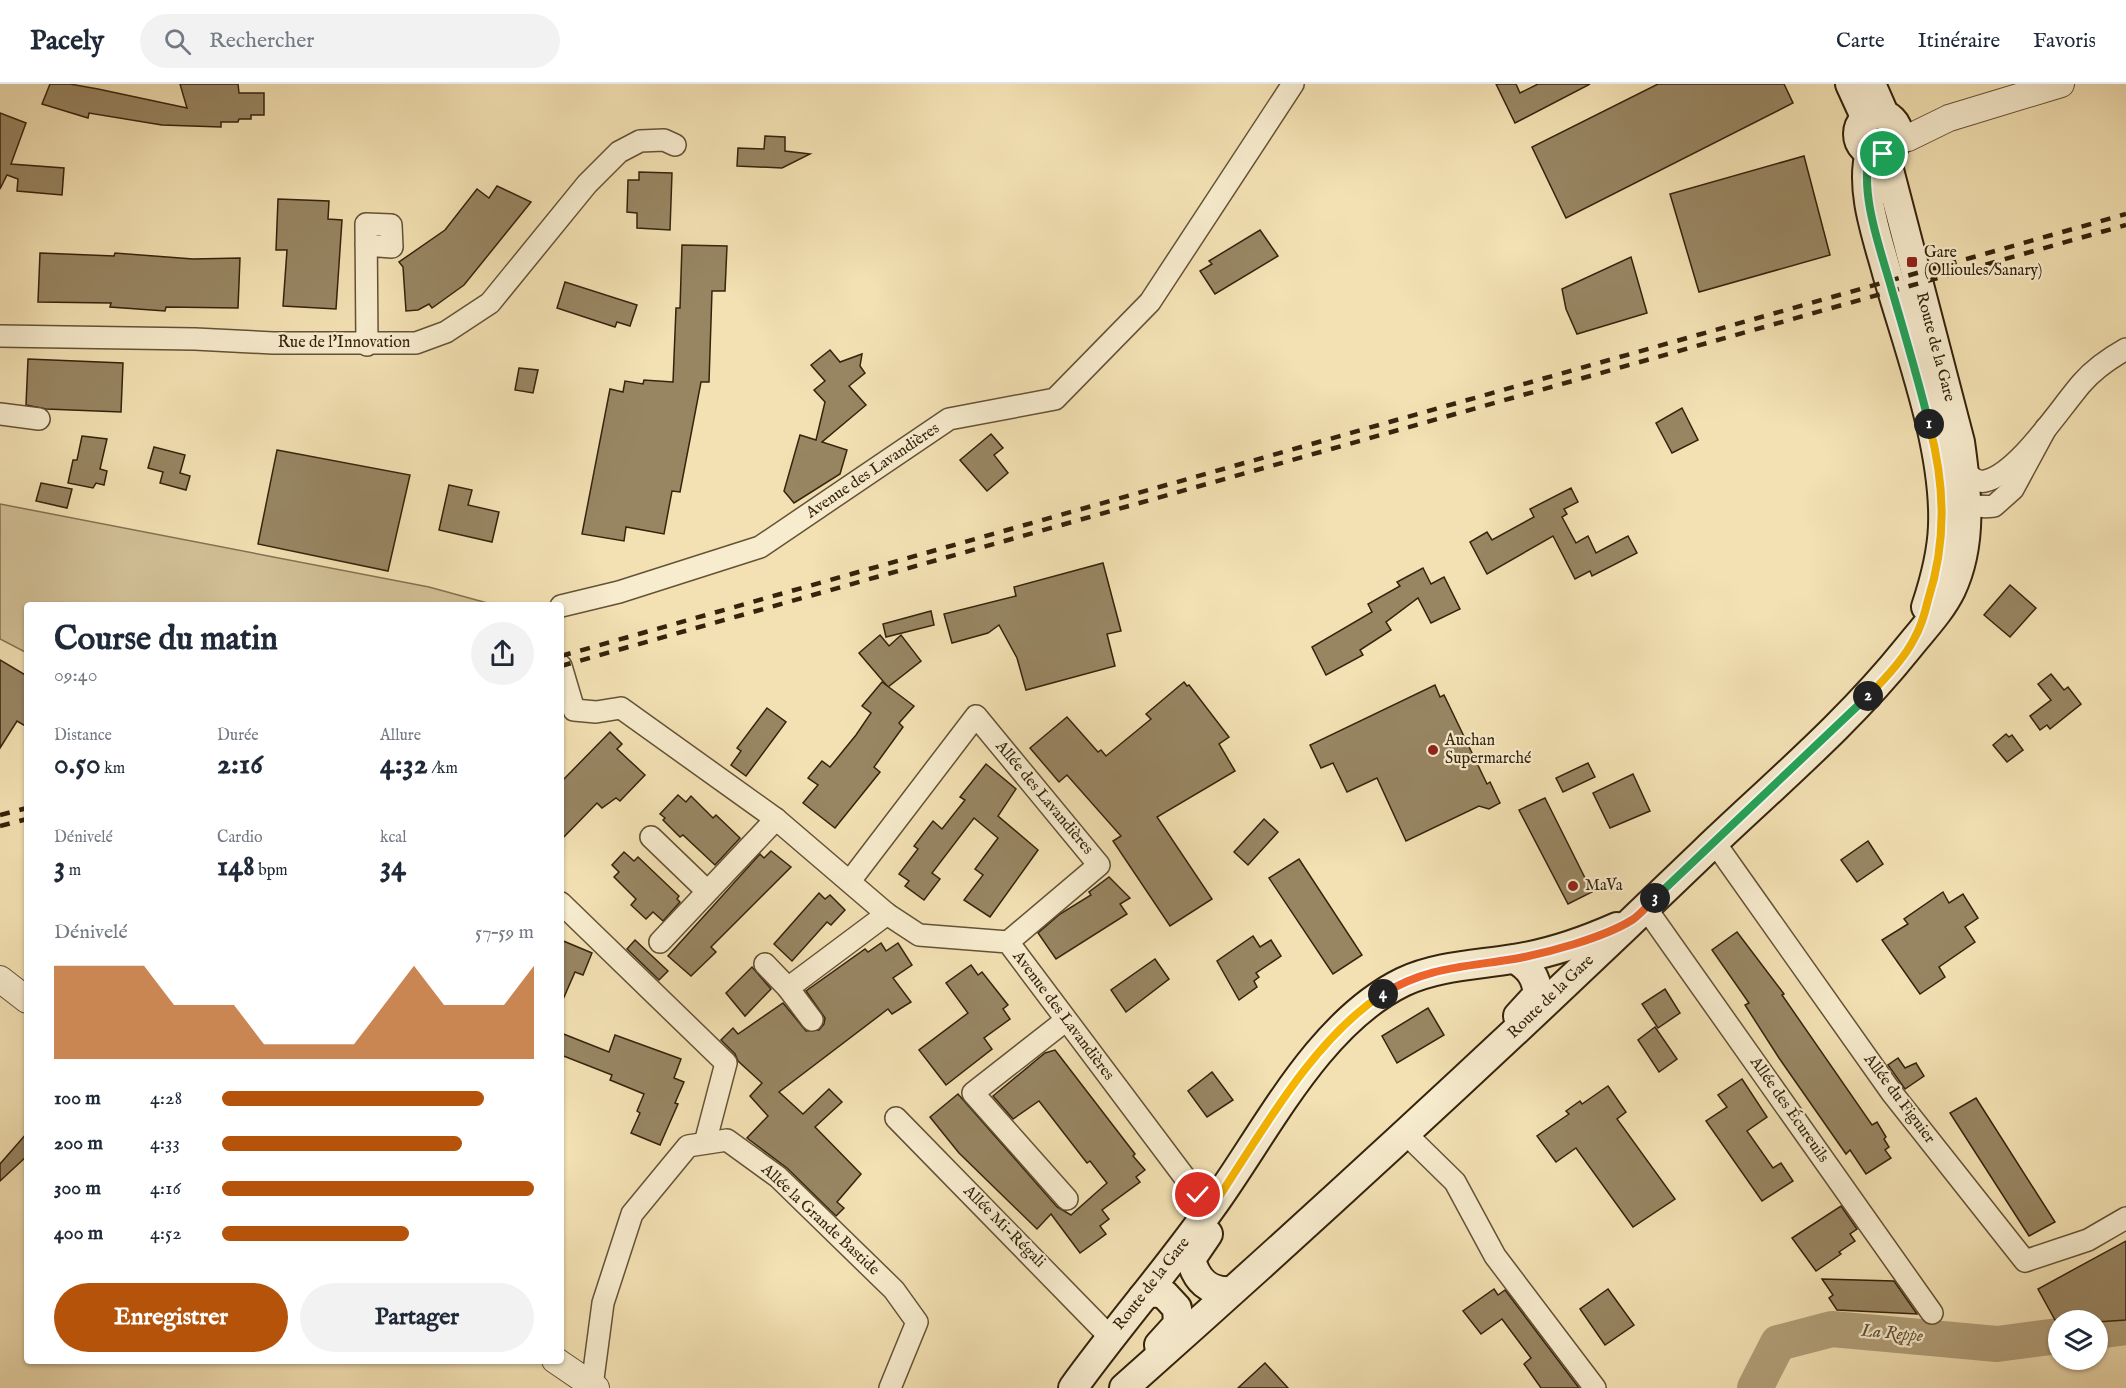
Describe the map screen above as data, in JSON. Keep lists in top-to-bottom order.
{
  "streets": {
    "main road": ["Route de la Gare"],
    "street": [
      "Rue de l'Innovation",
      "Avenue des Lavandières",
      "Allée des Lavandières",
      "Allée du Figuier",
      "Allée des Écureuils",
      "Allée la Grande Bastide",
      "Allée Mi-Régali"
    ]
  },
  "crossings": [
    ["Route de la Gare", "Avenue des Lavandières"],
    ["Route de la Gare", "Allée du Figuier"],
    ["Route de la Gare", "Allée des Écureuils"],
    ["Route de la Gare", "Allée Mi-Régali"],
    ["Avenue des Lavandières", "Allée des Lavandières"]
  ],
  "water": ["La Reppe"],
  "places": {
    "transit": ["Gare (Ollioules/Sanary)"],
    "other": ["Auchan Supermarché", "MaVa"]
  },
  "page": {
    "header": "Pacely",
    "search": "Rechercher",
    "nav": ["Carte", "Itinéraire", "Favoris"],
    "pins": [
      "1",
      "2",
      "3",
      "4"
    ],
    "heading": ["Course du matin", "09:40"],
    "stats": [
      ["Distance", "0.50 km"],
      ["Durée", "2:16"],
      ["Allure", "4:32 /km"],
      ["Dénivelé", "3 m"],
      ["Cardio", "148 bpm"],
      ["kcal", "34"]
    ],
    "chart": ["Dénivelé", "57–59 m"],
    "list": [
      {
        "name": "100 m",
        "note": "4:28"
      },
      {
        "name": "200 m",
        "note": "4:33"
      },
      {
        "name": "300 m",
        "note": "4:16"
      },
      {
        "name": "400 m",
        "note": "4:52"
      }
    ],
    "buttons": ["Enregistrer", "Partager"]
  }
}
